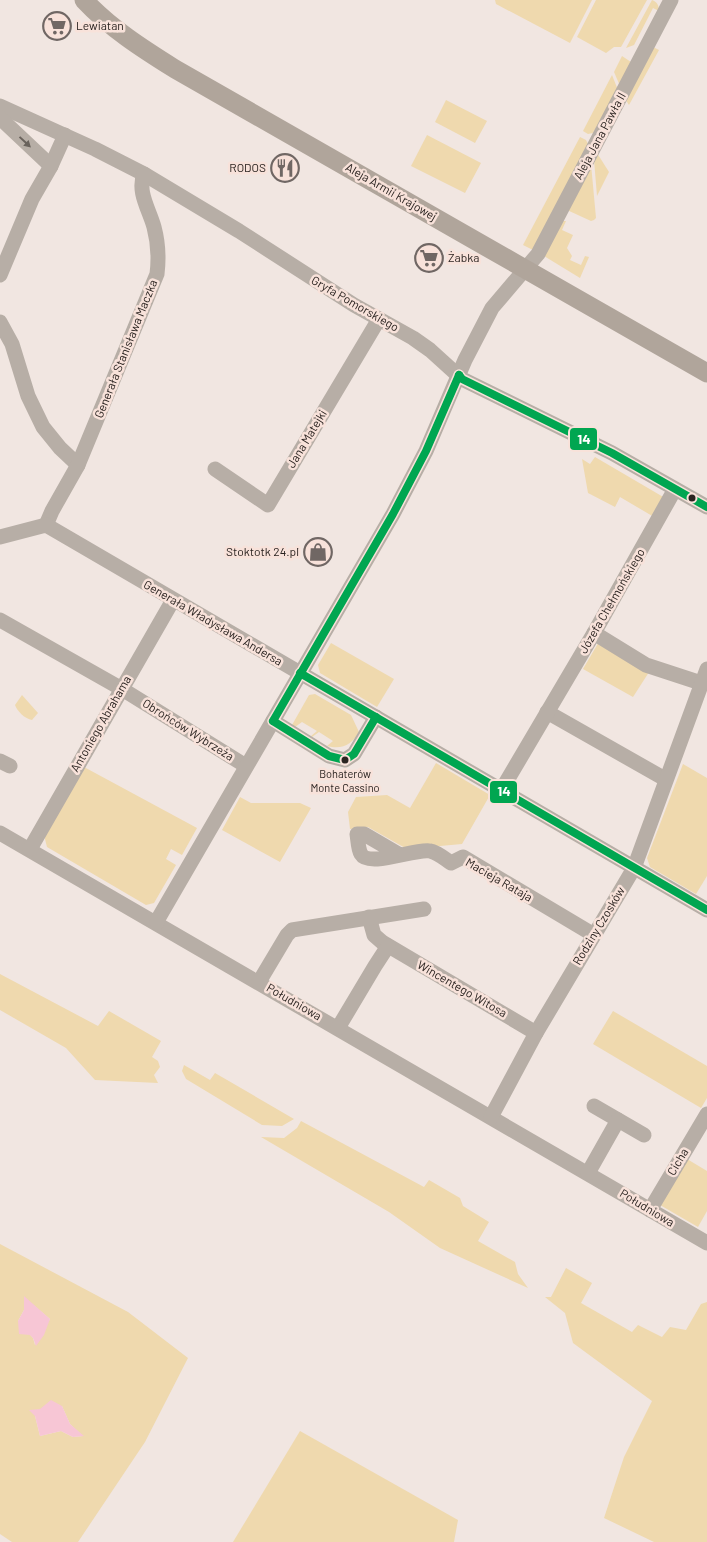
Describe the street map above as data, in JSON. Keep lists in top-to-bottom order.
{
  "streets": {
    "main road": ["Aleja Armii Krajowej"],
    "street": [
      "Aleja Jana Pawła II",
      "Gryfa Pomorskiego",
      "Generała Stanisława Maczka",
      "Jana Matejki",
      "Józefa Chełmońskiego",
      "Generała Władysława Andersa",
      "Antoniego Abrahama",
      "Obrońców Wybrzeża",
      "Macieja Rataja",
      "Rodziny Czosków",
      "Wincentego Witosa",
      "Południowa",
      "Cicha"
    ]
  },
  "crossings": [
    ["Aleja Jana Pawła II", "Aleja Armii Krajowej"],
    ["Gryfa Pomorskiego", "Generała Stanisława Maczka"],
    ["Gryfa Pomorskiego", "Jana Matejki"],
    ["Gryfa Pomorskiego", "Józefa Chełmońskiego"],
    ["Generała Stanisława Maczka", "Generała Władysława Andersa"],
    ["Józefa Chełmońskiego", "Generała Władysława Andersa"],
    ["Generała Władysława Andersa", "Antoniego Abrahama"],
    ["Generała Władysława Andersa", "Rodziny Czosków"],
    ["Antoniego Abrahama", "Obrońców Wybrzeża"],
    ["Antoniego Abrahama", "Południowa"],
    ["Macieja Rataja", "Rodziny Czosków"],
    ["Rodziny Czosków", "Wincentego Witosa"],
    ["Rodziny Czosków", "Południowa"],
    ["Południowa", "Cicha"]
  ],
  "places": {
    "supermarket": ["Lewiatan", "Żabka"],
    "restaurant": ["RODOS"],
    "shop": ["Stoktotk 24.pl"],
    "other": ["Bohaterów Monte Cassino"]
  },
  "lines": ["transit line 14"]
}
